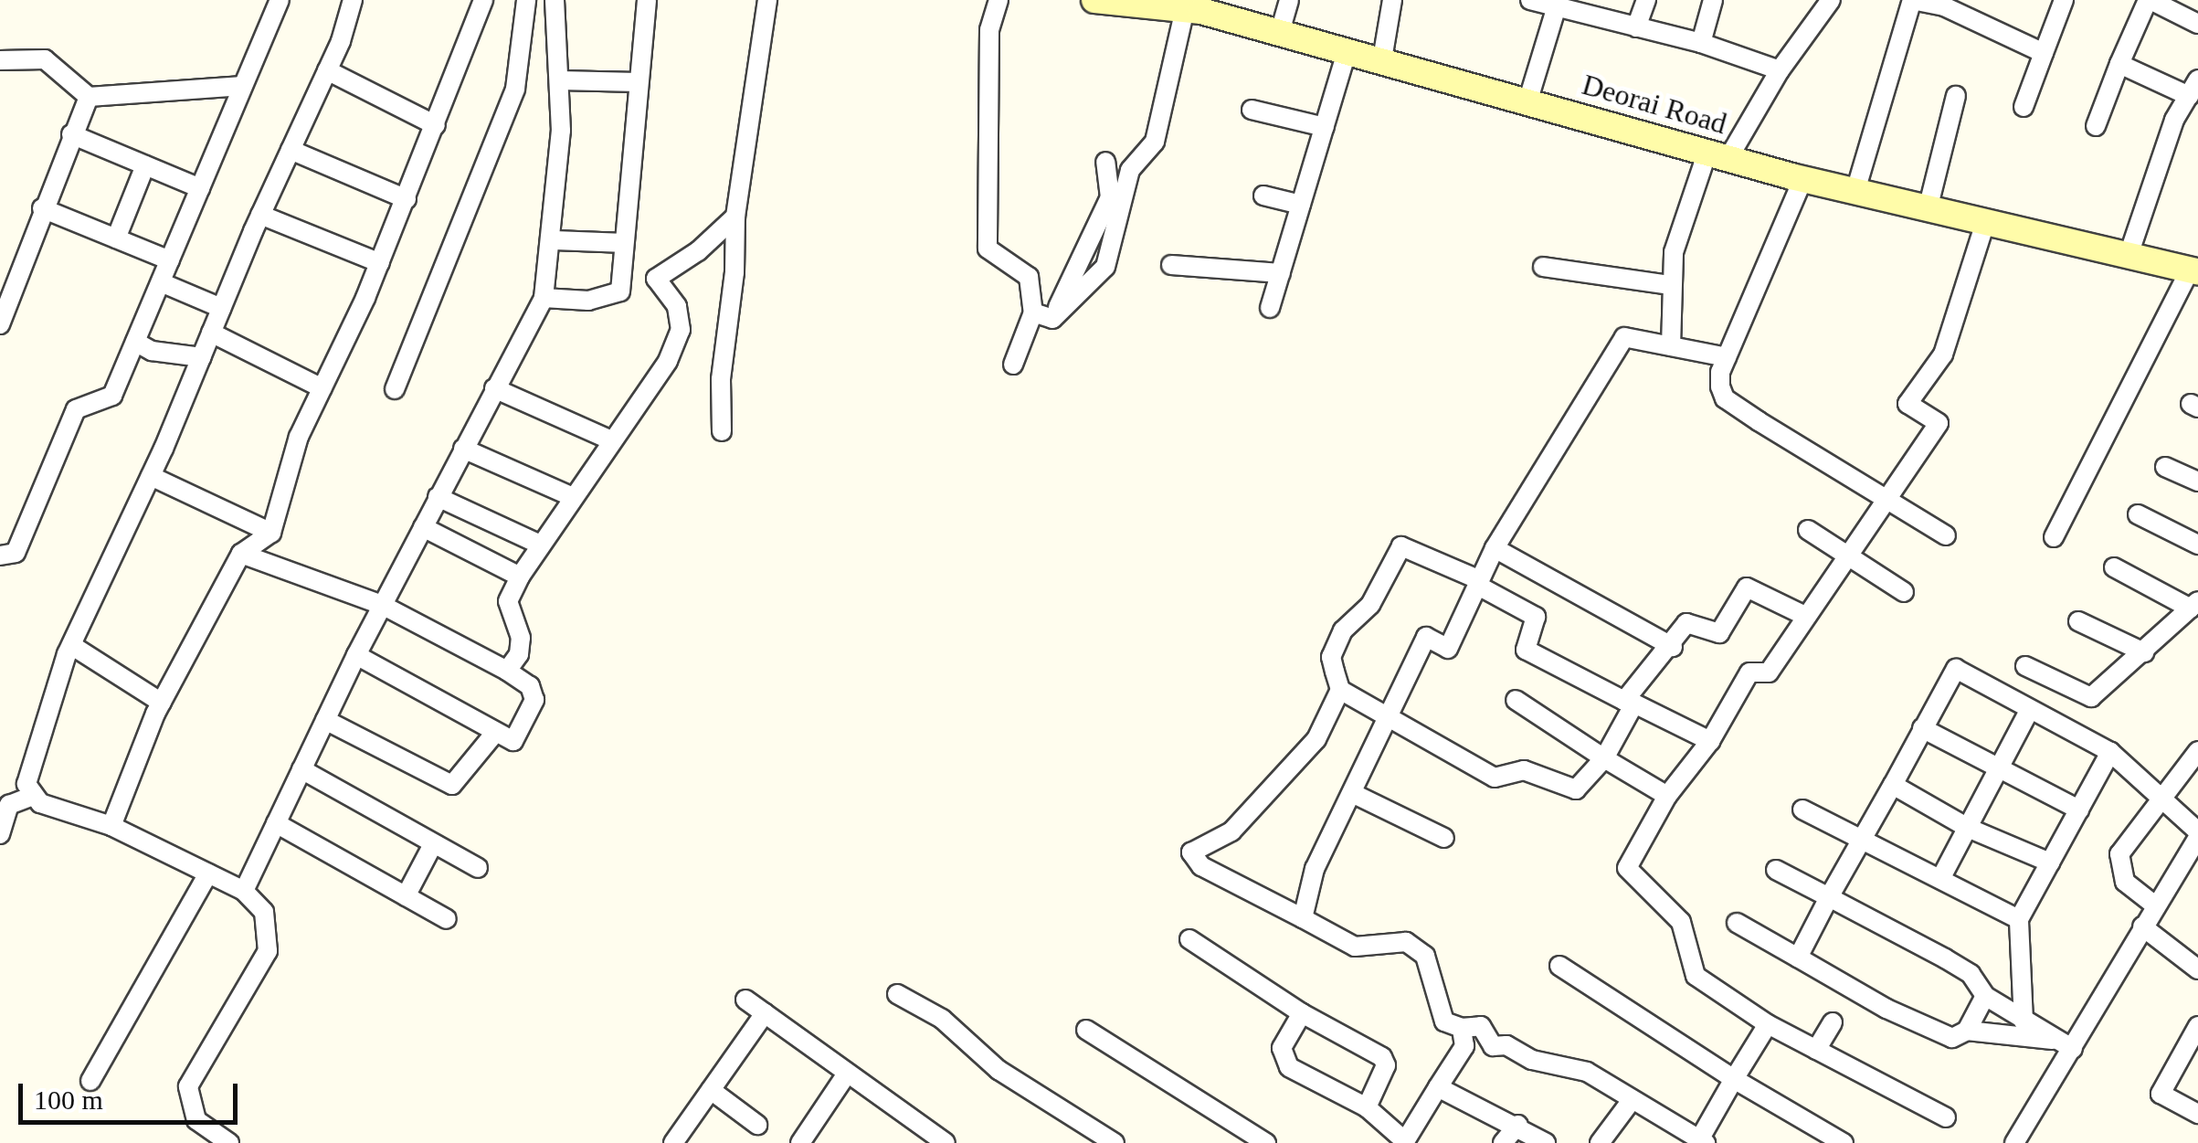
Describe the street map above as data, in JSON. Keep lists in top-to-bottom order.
{
  "streets": {
    "street": ["Deorai Road"]
  },
  "scale_bar": "100 m"
}
